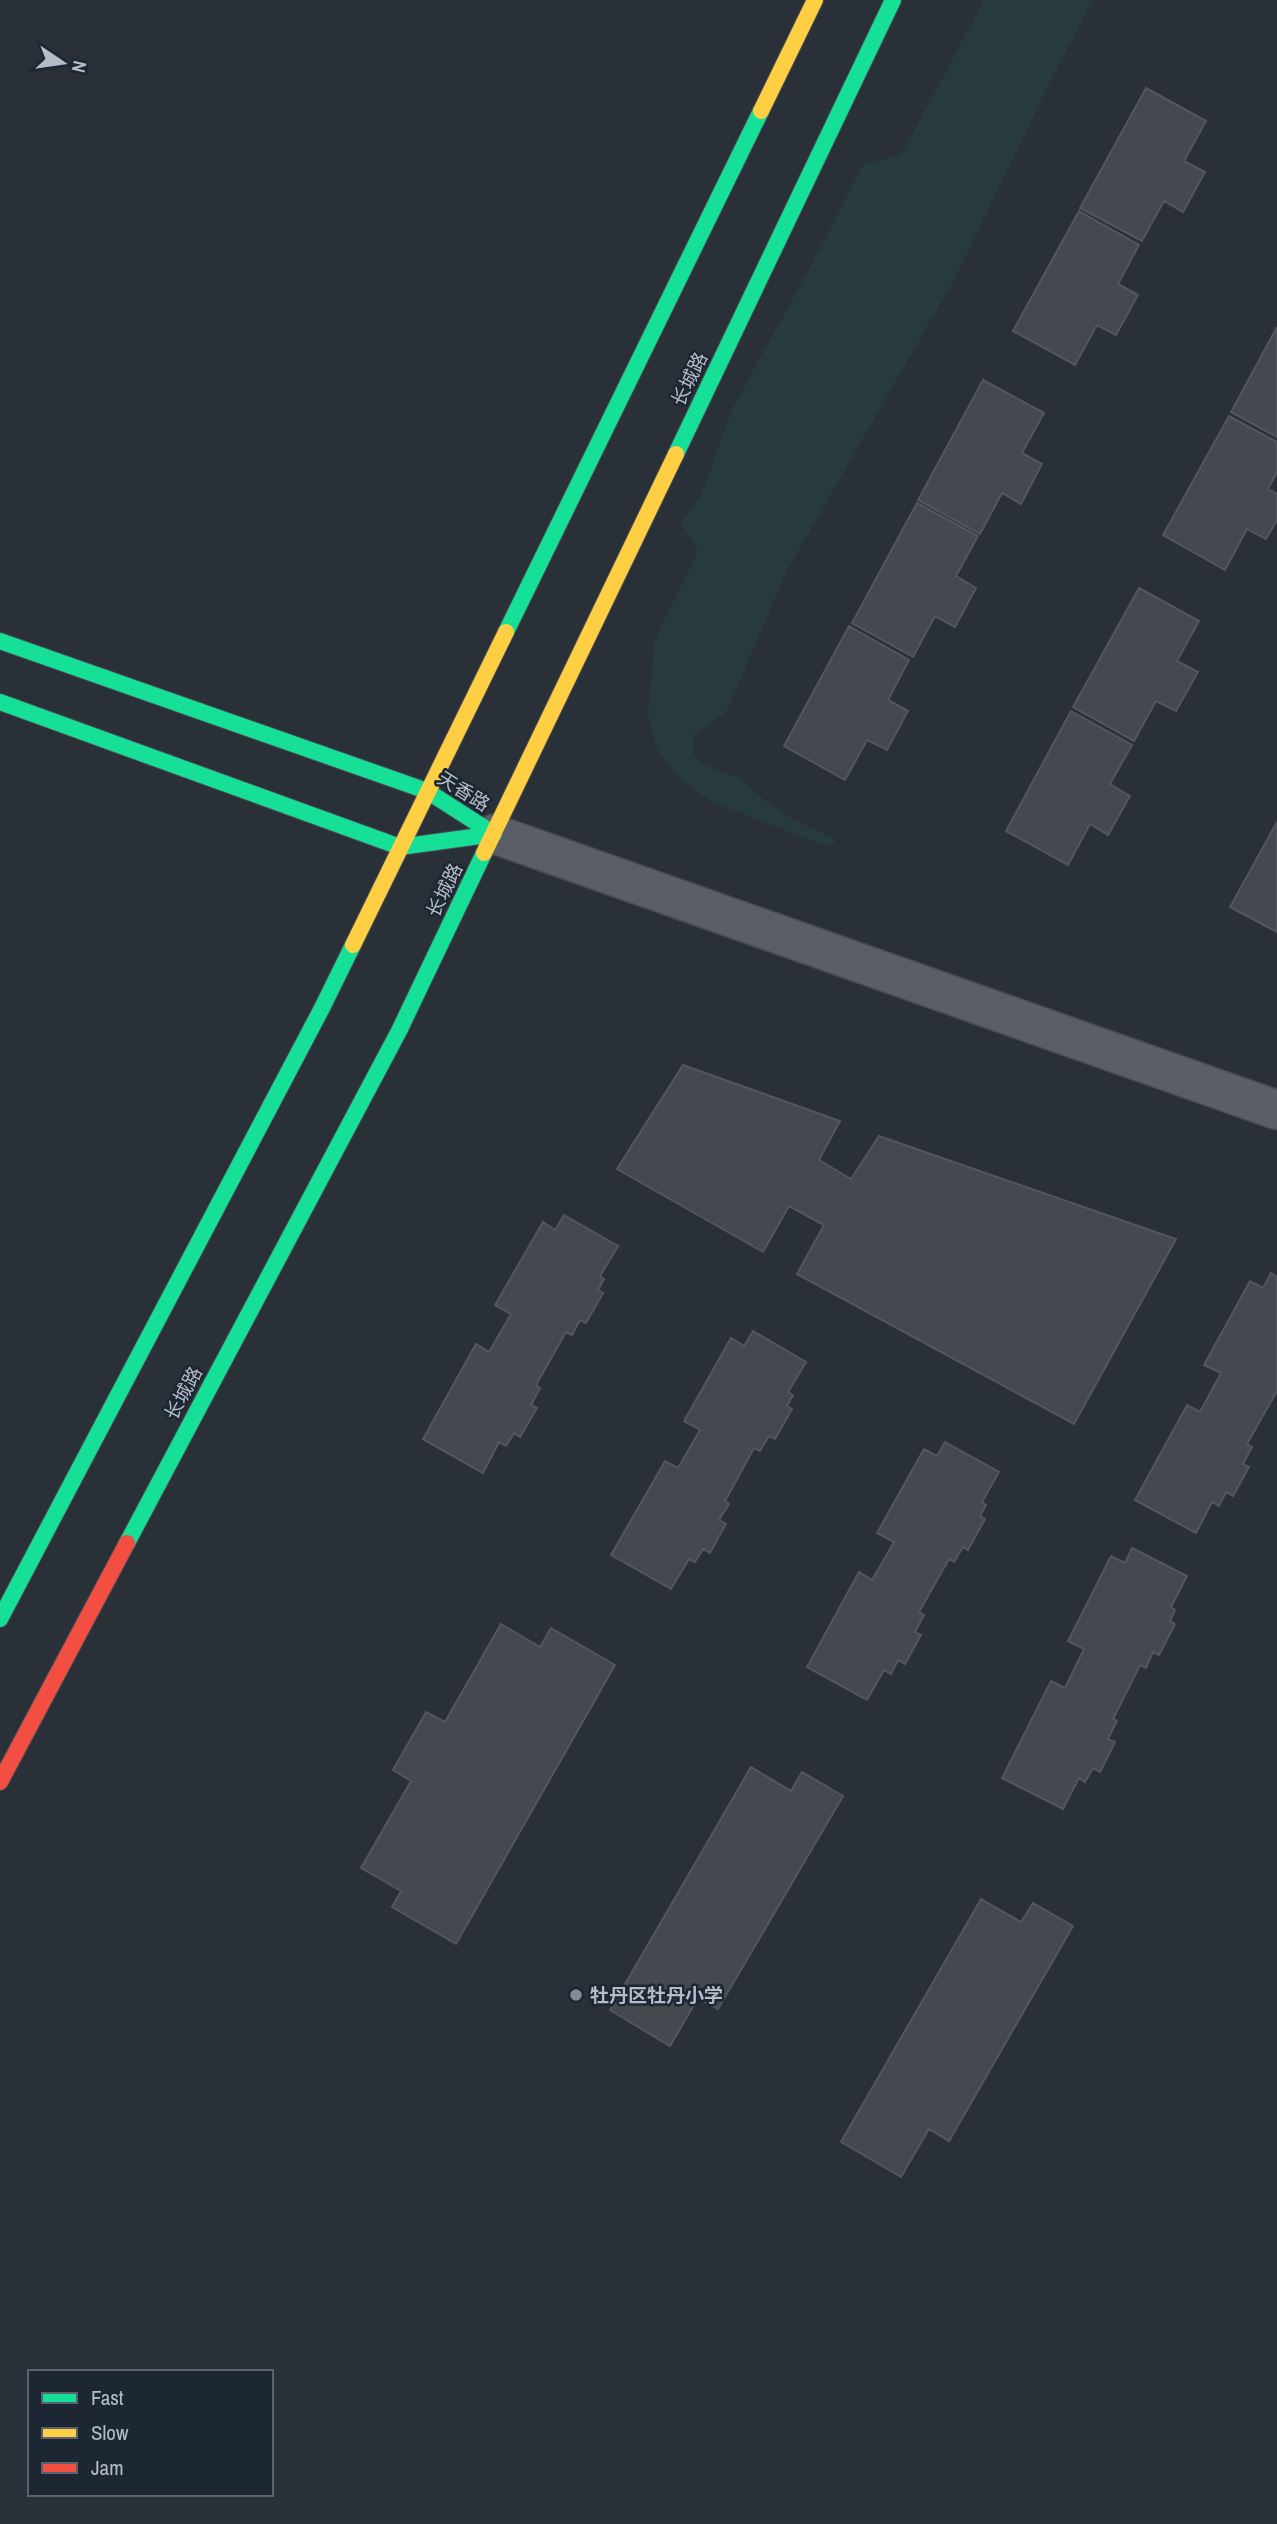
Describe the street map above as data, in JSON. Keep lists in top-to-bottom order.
{
  "streets": {
    "main road": ["长城路", "天香路"]
  },
  "crossings": [
    ["长城路", "天香路"]
  ],
  "places": ["牡丹区牡丹小学"],
  "legend": ["Fast", "Slow", "Jam"],
  "north": "right"
}
